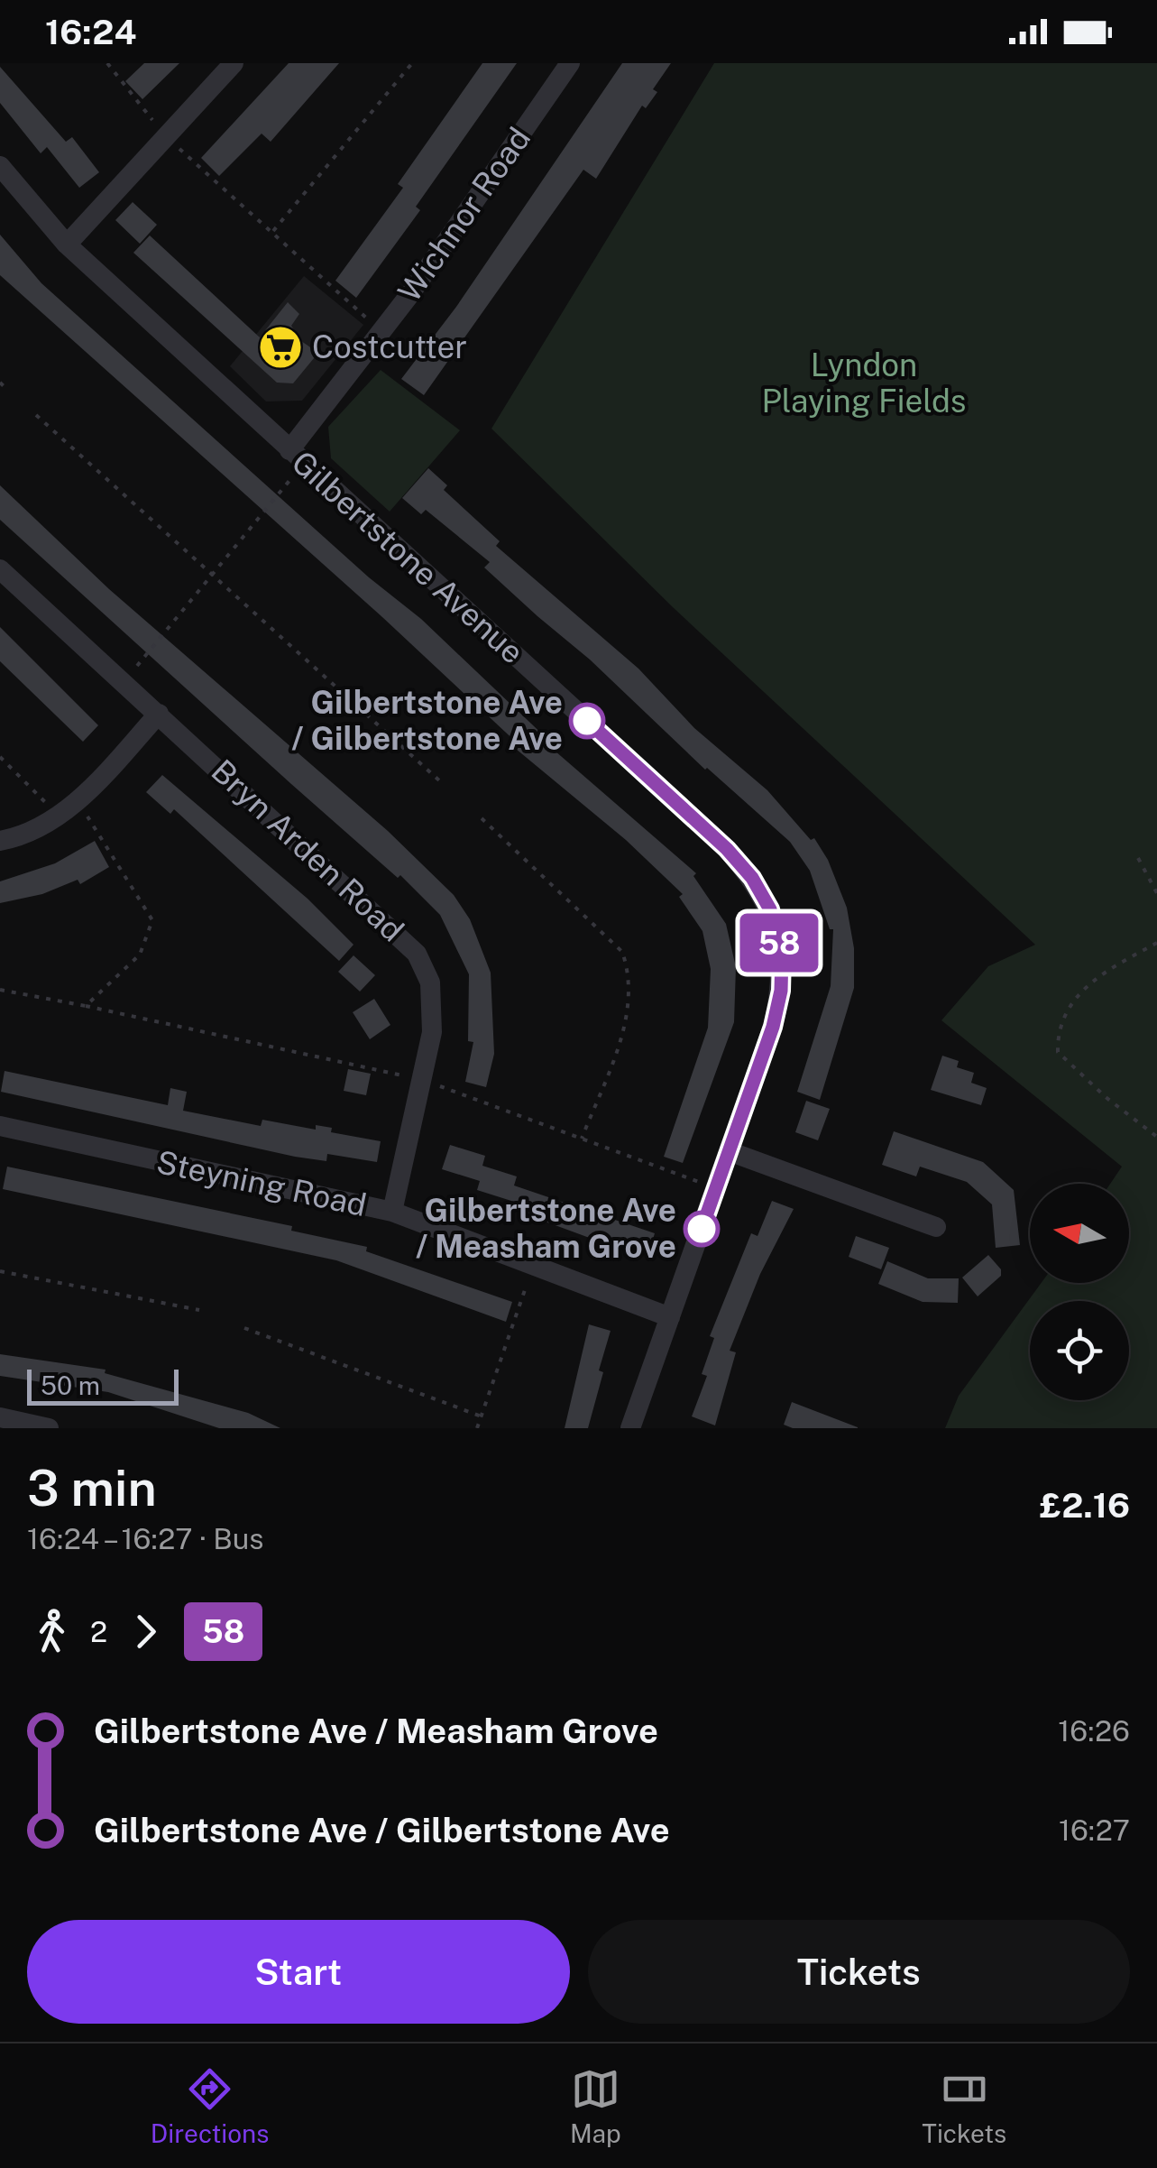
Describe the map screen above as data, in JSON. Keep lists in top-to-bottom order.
{
  "streets": {
    "street": [
      "Wichnor Road",
      "Gilbertstone Avenue",
      "Bryn Arden Road",
      "Steyning Road"
    ]
  },
  "crossings": [
    ["Wichnor Road", "Gilbertstone Avenue"],
    ["Gilbertstone Avenue", "Steyning Road"],
    ["Bryn Arden Road", "Steyning Road"]
  ],
  "parks": ["Lyndon Playing Fields"],
  "places": {
    "supermarket": ["Costcutter"],
    "other": ["Gilbertstone Ave / Gilbertstone Ave", "Gilbertstone Ave / Measham Grove"]
  },
  "lines": ["bus line 58"],
  "scale_bar": "50 m",
  "north": "left",
  "page": {
    "status": "16:24",
    "on_map": "58",
    "scale": "50 m",
    "heading": ["3 min", "16:24 – 16:27 · Bus", "£2.16"],
    "legs": ["2", "58"],
    "list": [
      {
        "name": "Gilbertstone Ave / Measham Grove",
        "value": "16:26"
      },
      {
        "name": "Gilbertstone Ave / Gilbertstone Ave",
        "value": "16:27"
      }
    ],
    "buttons": ["Start", "Tickets"],
    "tabs": ["Directions", "Map", "Tickets"]
  }
}
